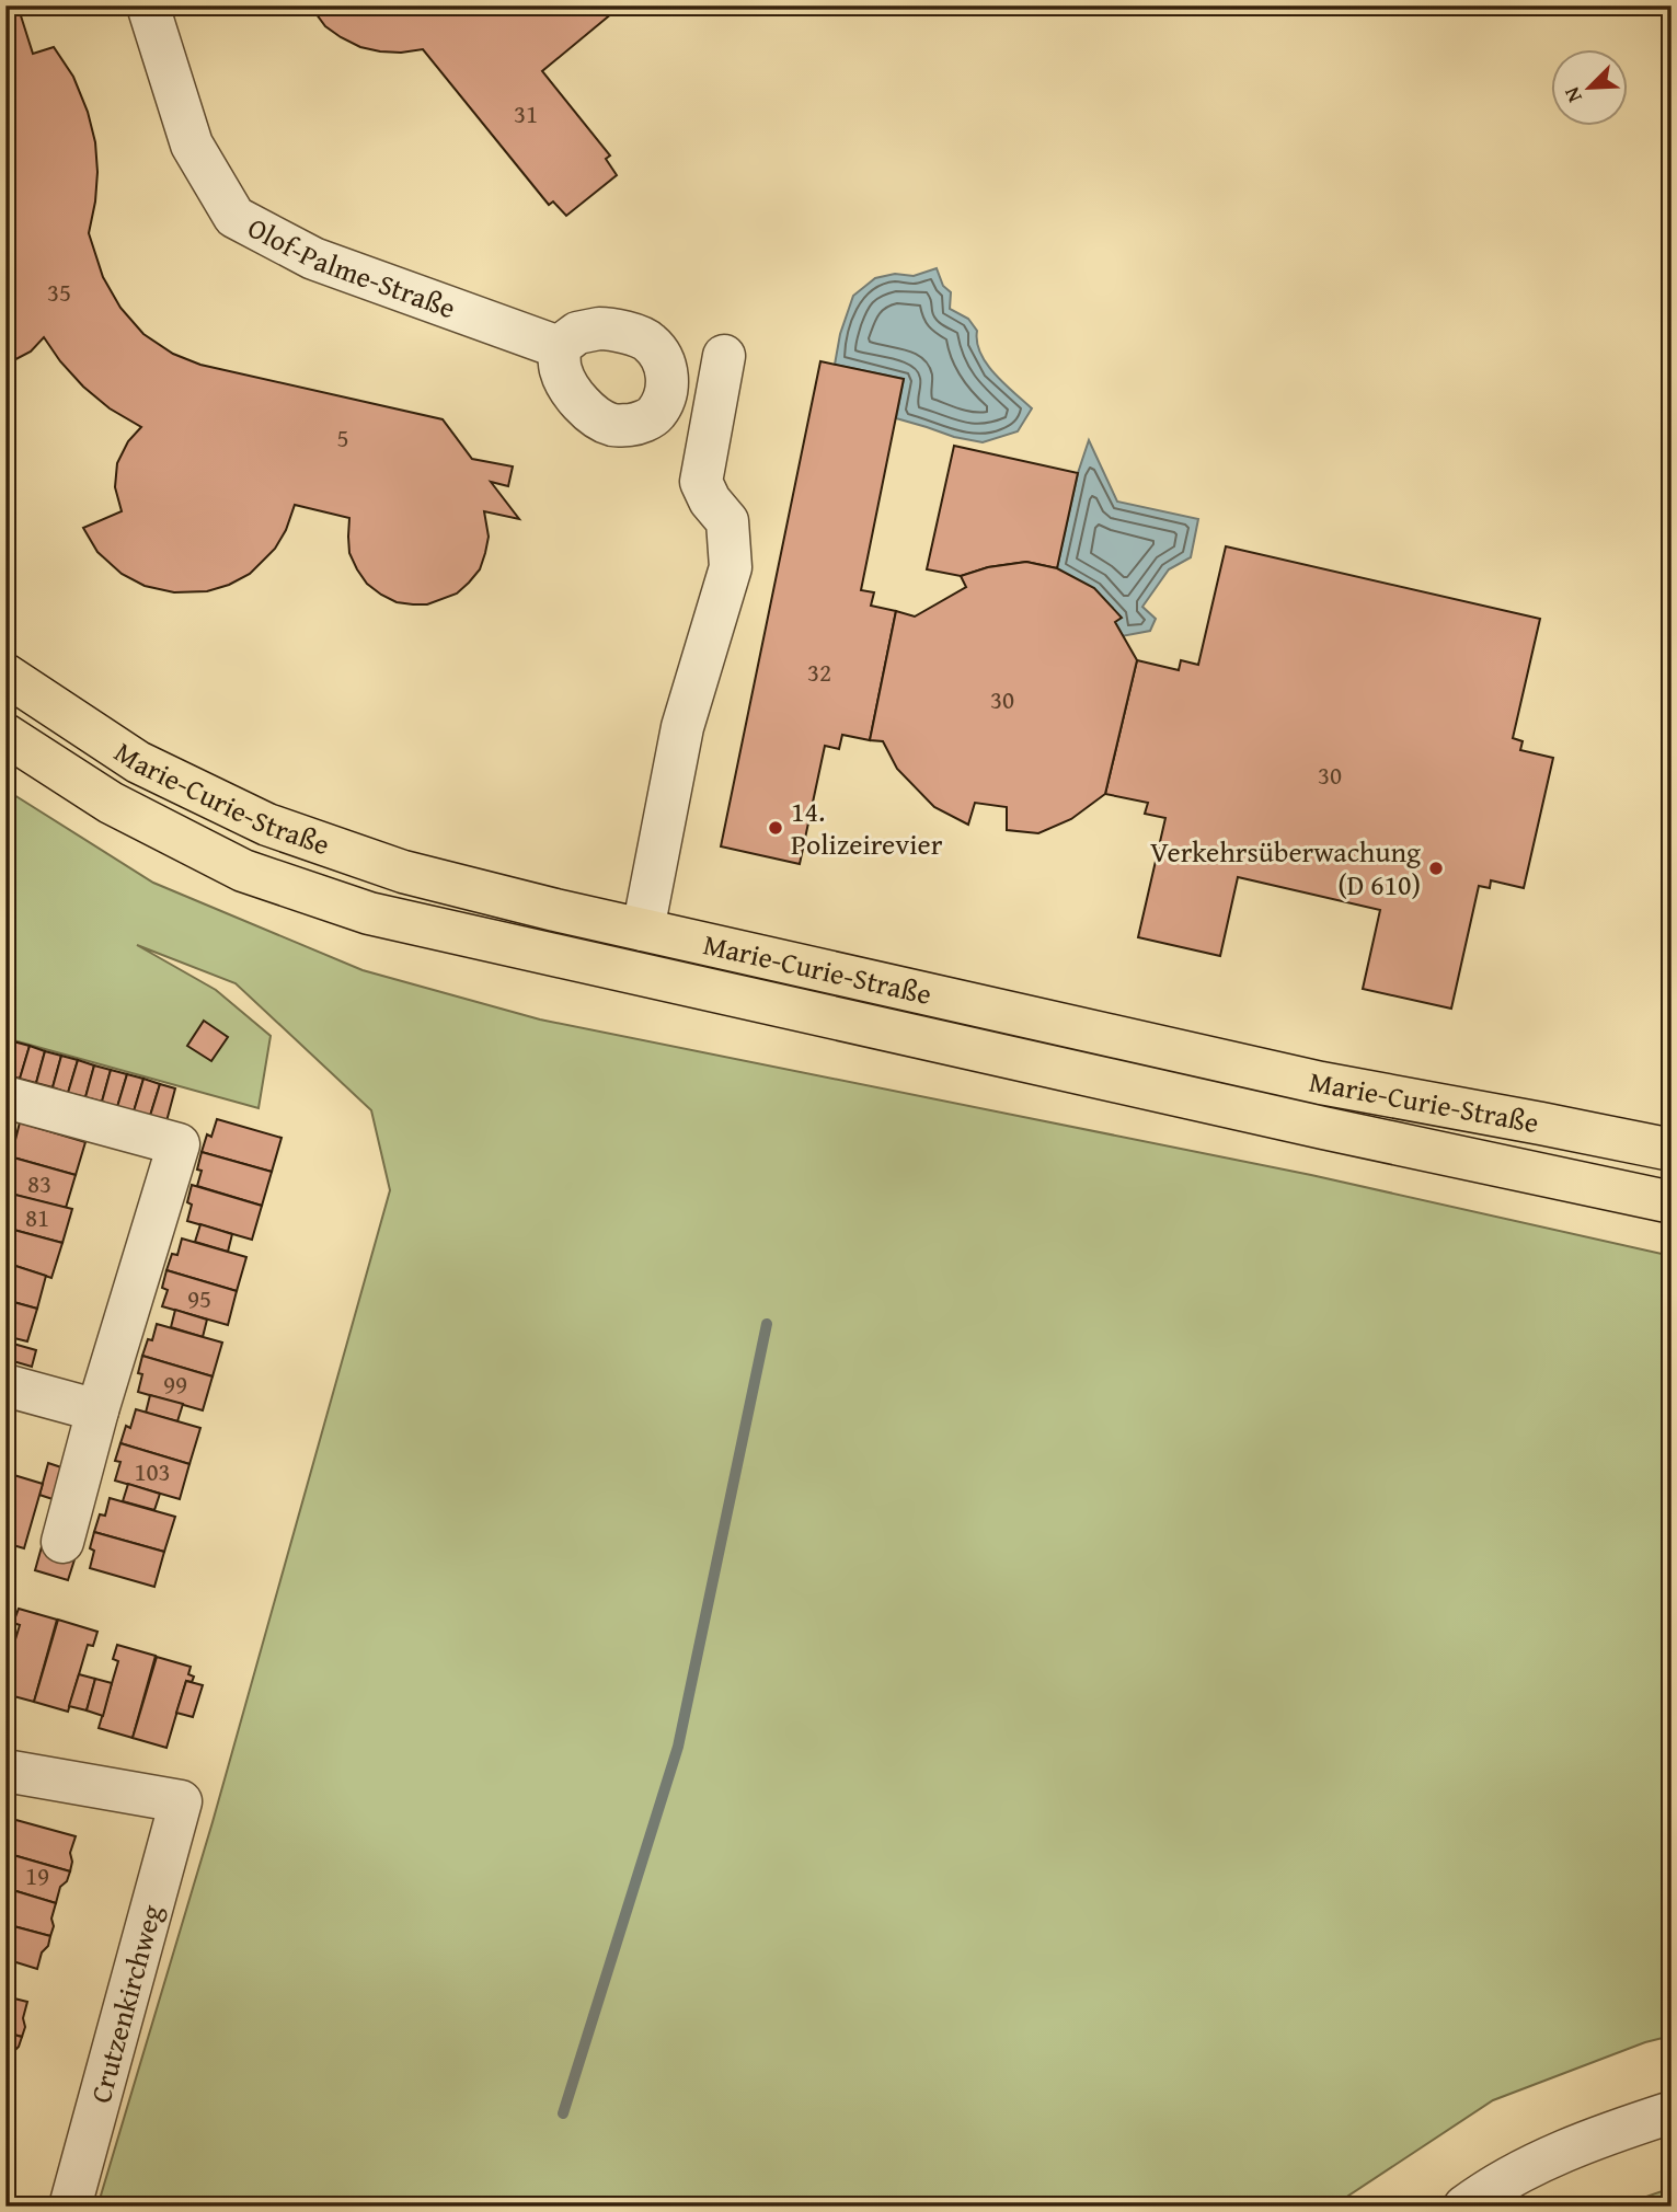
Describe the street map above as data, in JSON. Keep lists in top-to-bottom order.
{
  "streets": {
    "main road": ["Marie-Curie-Straße"],
    "street": ["Olof-Palme-Straße", "Crutzenkirchweg"]
  },
  "places": ["14. Polizeirevier", "Verkehrsüberwachung (D 610)"],
  "house_numbers": [
    "31",
    "35",
    "5",
    "32",
    "30",
    "30",
    "83",
    "81",
    "95",
    "99",
    "103",
    "19"
  ],
  "north": "bottom left"
}
